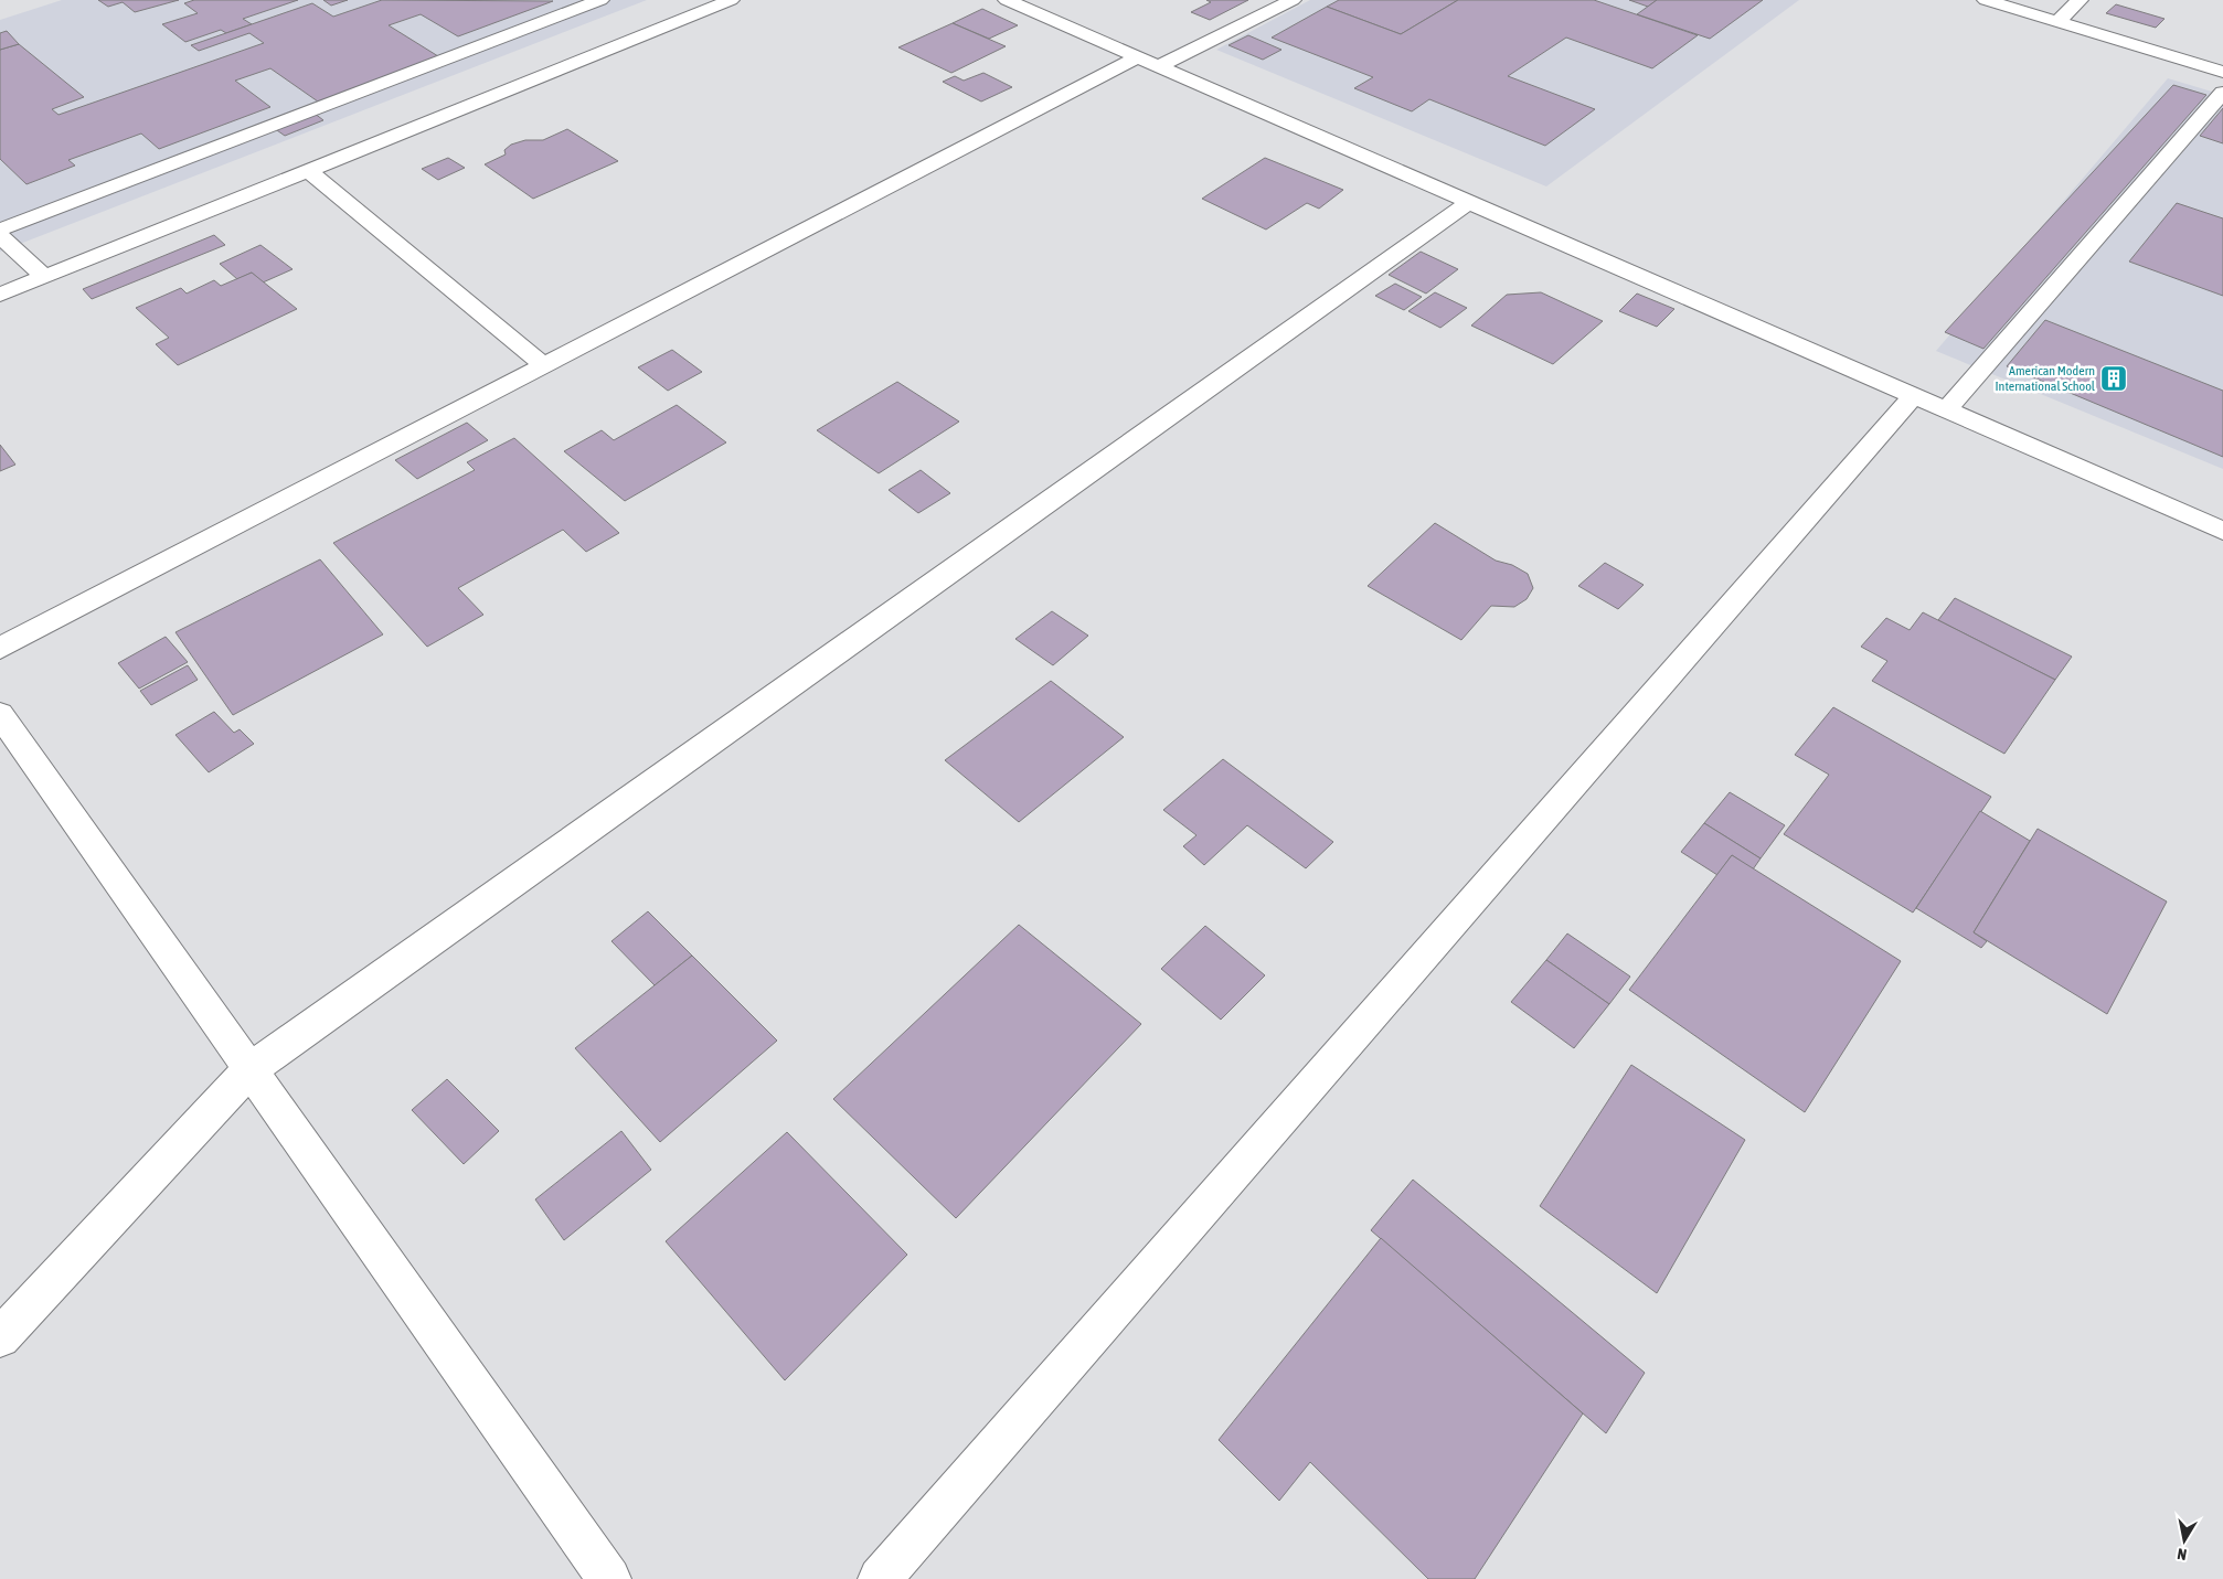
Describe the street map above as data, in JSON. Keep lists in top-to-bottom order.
{
  "places": {
    "building": ["American Modern International School"]
  },
  "north": "bottom"
}
